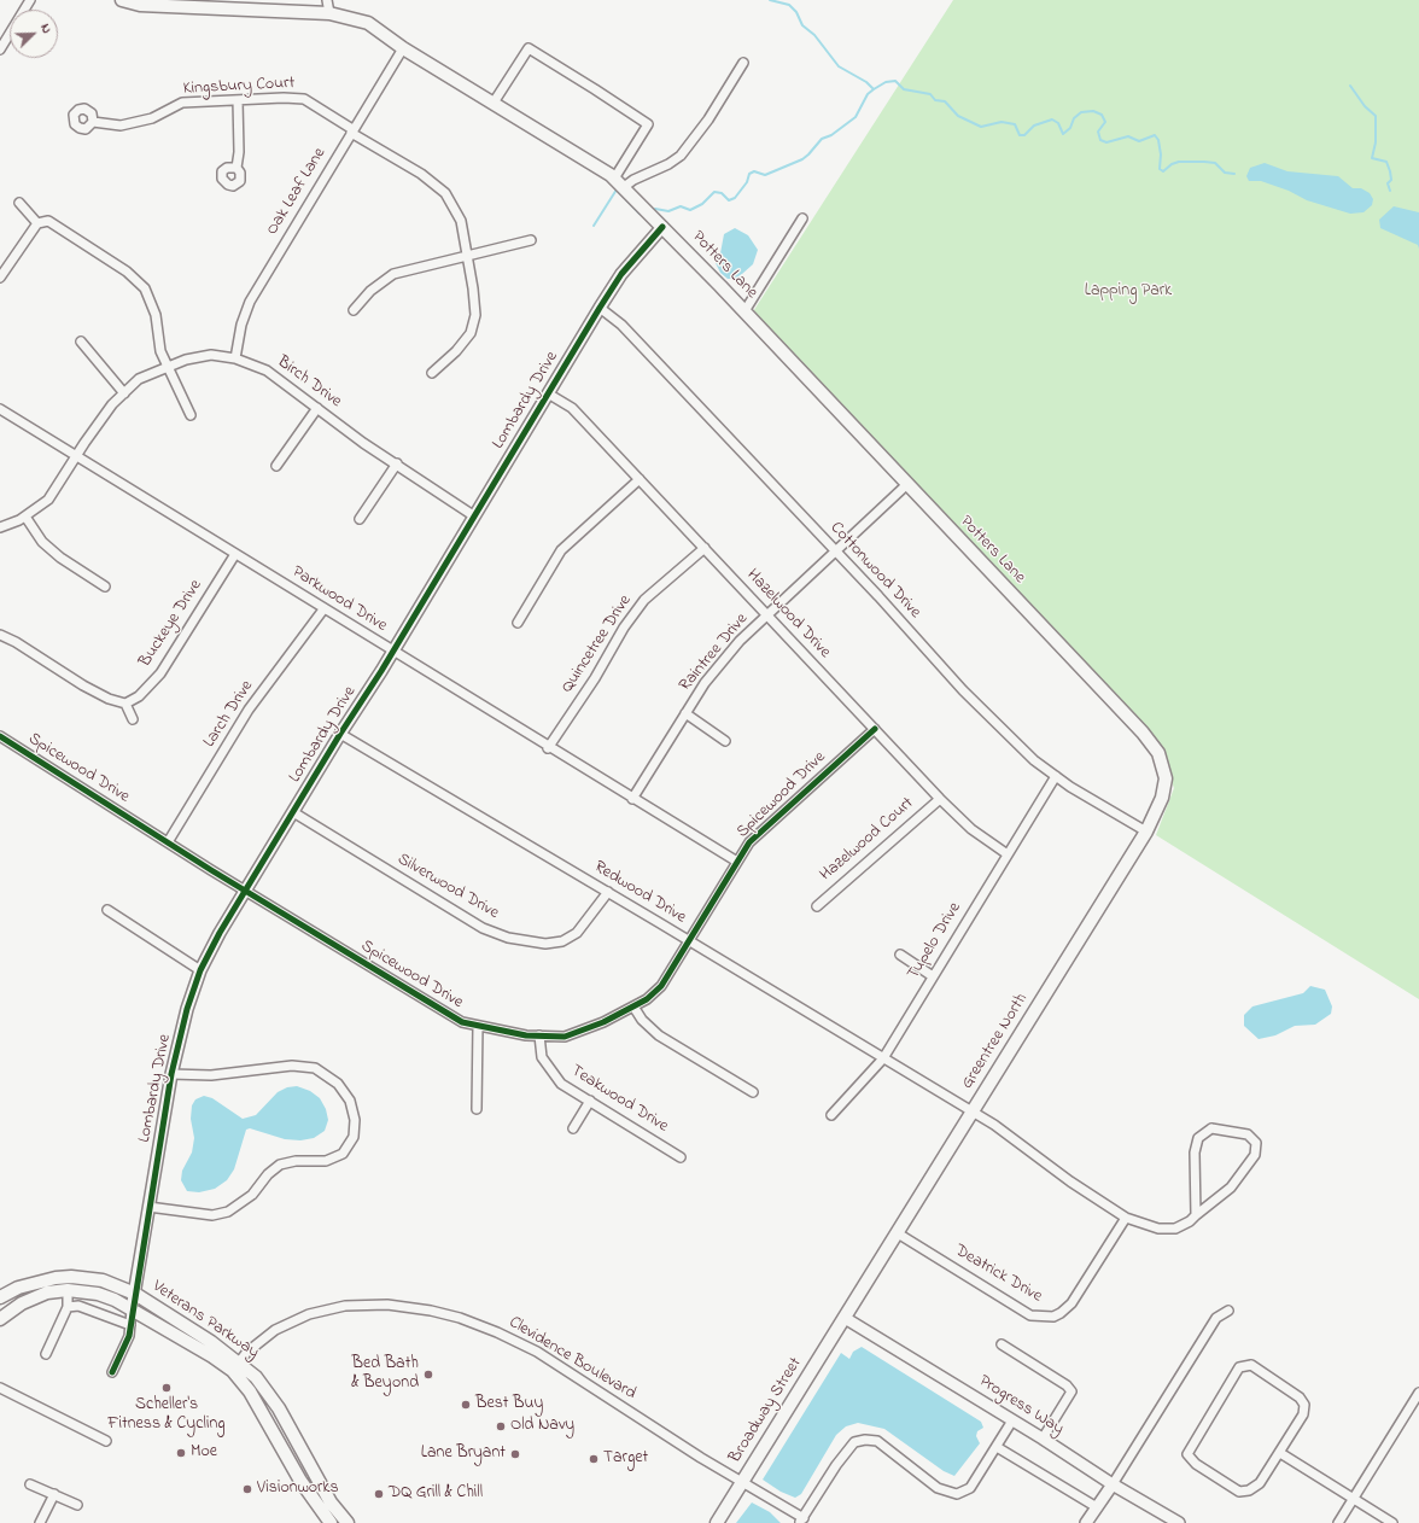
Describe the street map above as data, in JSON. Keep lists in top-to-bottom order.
{
  "streets": {
    "main road": [
      "Potters Lane",
      "Greentree North",
      "Veterans Parkway",
      "Broadway Street"
    ],
    "street": [
      "Kingsbury Court",
      "Oak Leaf Lane",
      "Birch Drive",
      "Lombardy Drive",
      "Cottonwood Drive",
      "Parkwood Drive",
      "Hazelwood Drive",
      "Buckeye Drive",
      "Quincetree Drive",
      "Raintree Drive",
      "Larch Drive",
      "Spicewood Drive",
      "Hazelwood Court",
      "Silverwood Drive",
      "Redwood Drive",
      "Tupelo Drive",
      "Teakwood Drive",
      "Deatrick Drive",
      "Clevidence Boulevard",
      "Progress Way"
    ]
  },
  "crossings": [
    ["Kingsbury Court", "Oak Leaf Lane"],
    ["Oak Leaf Lane", "Potters Lane"],
    ["Oak Leaf Lane", "Birch Drive"],
    ["Potters Lane", "Lombardy Drive"],
    ["Potters Lane", "Raintree Drive"],
    ["Potters Lane", "Greentree North"],
    ["Birch Drive", "Lombardy Drive"],
    ["Birch Drive", "Parkwood Drive"],
    ["Lombardy Drive", "Cottonwood Drive"],
    ["Lombardy Drive", "Parkwood Drive"],
    ["Lombardy Drive", "Hazelwood Drive"],
    ["Lombardy Drive", "Spicewood Drive"],
    ["Lombardy Drive", "Silverwood Drive"],
    ["Lombardy Drive", "Redwood Drive"],
    ["Lombardy Drive", "Veterans Parkway"],
    ["Cottonwood Drive", "Raintree Drive"],
    ["Cottonwood Drive", "Tupelo Drive"],
    ["Cottonwood Drive", "Greentree North"],
    ["Parkwood Drive", "Buckeye Drive"],
    ["Parkwood Drive", "Quincetree Drive"],
    ["Parkwood Drive", "Raintree Drive"],
    ["Parkwood Drive", "Larch Drive"],
    ["Parkwood Drive", "Spicewood Drive"],
    ["Hazelwood Drive", "Quincetree Drive"],
    ["Hazelwood Drive", "Raintree Drive"],
    ["Hazelwood Drive", "Spicewood Drive"],
    ["Hazelwood Drive", "Hazelwood Court"],
    ["Hazelwood Drive", "Tupelo Drive"],
    ["Larch Drive", "Spicewood Drive"],
    ["Spicewood Drive", "Redwood Drive"],
    ["Spicewood Drive", "Teakwood Drive"],
    ["Silverwood Drive", "Redwood Drive"],
    ["Redwood Drive", "Tupelo Drive"],
    ["Redwood Drive", "Greentree North"],
    ["Redwood Drive", "Deatrick Drive"],
    ["Greentree North", "Deatrick Drive"],
    ["Greentree North", "Progress Way"],
    ["Greentree North", "Broadway Street"],
    ["Veterans Parkway", "Clevidence Boulevard"],
    ["Clevidence Boulevard", "Broadway Street"],
    ["Progress Way", "Broadway Street"]
  ],
  "parks": ["Lapping Park"],
  "places": [
    "Bed Bath & Beyond",
    "Scheller's Fitness & Cycling",
    "Best Buy",
    "Old Navy",
    "Moe",
    "Lane Bryant",
    "Target",
    "Visionworks",
    "DQ Grill & Chill"
  ],
  "north": "top right"
}
